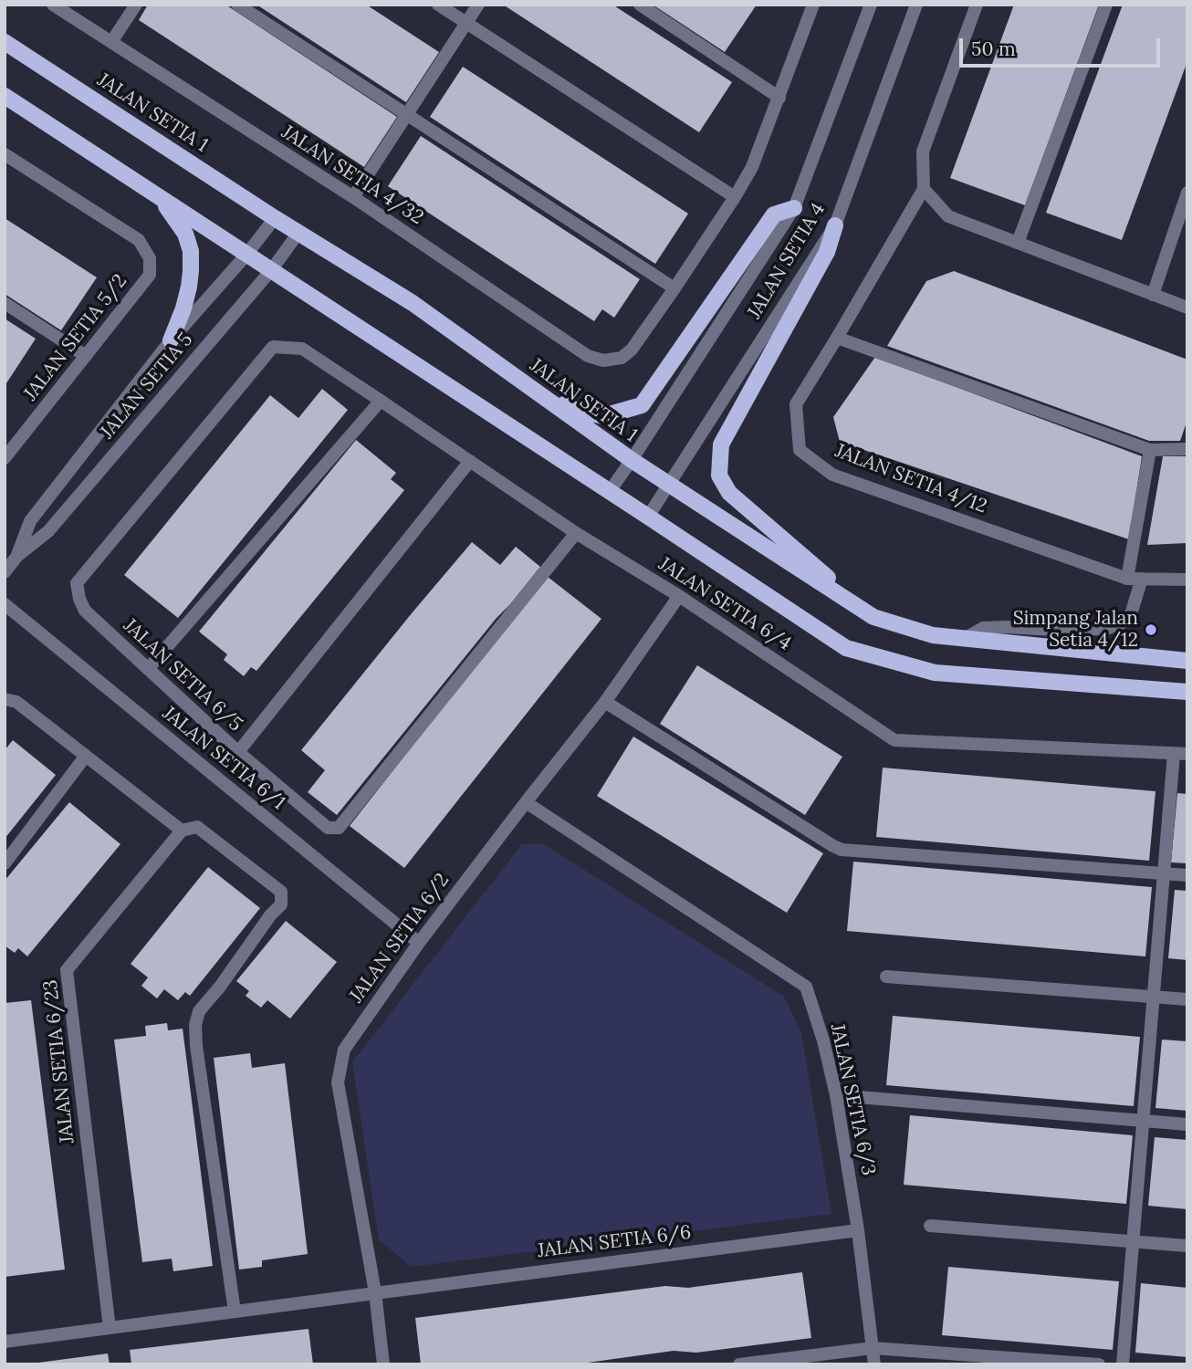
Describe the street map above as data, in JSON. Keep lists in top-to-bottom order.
{
  "streets": {
    "main road": ["JALAN SETIA 1"],
    "street": [
      "JALAN SETIA 4/32",
      "JALAN SETIA 4",
      "JALAN SETIA 5/2",
      "JALAN SETIA 5",
      "JALAN SETIA 4/12",
      "JALAN SETIA 6/4",
      "JALAN SETIA 6/5",
      "JALAN SETIA 6/1",
      "JALAN SETIA 6/2",
      "JALAN SETIA 6/23",
      "JALAN SETIA 6/3",
      "JALAN SETIA 6/6"
    ]
  },
  "crossings": [
    ["JALAN SETIA 1", "JALAN SETIA 4"],
    ["JALAN SETIA 1", "JALAN SETIA 5"],
    ["JALAN SETIA 6/4", "JALAN SETIA 6/5"],
    ["JALAN SETIA 6/4", "JALAN SETIA 6/2"],
    ["JALAN SETIA 6/1", "JALAN SETIA 6/2"],
    ["JALAN SETIA 6/2", "JALAN SETIA 6/3"],
    ["JALAN SETIA 6/2", "JALAN SETIA 6/6"],
    ["JALAN SETIA 6/23", "JALAN SETIA 6/6"],
    ["JALAN SETIA 6/3", "JALAN SETIA 6/6"]
  ],
  "places": ["Simpang Jalan Setia 4/12"],
  "scale_bar": "50 m"
}
